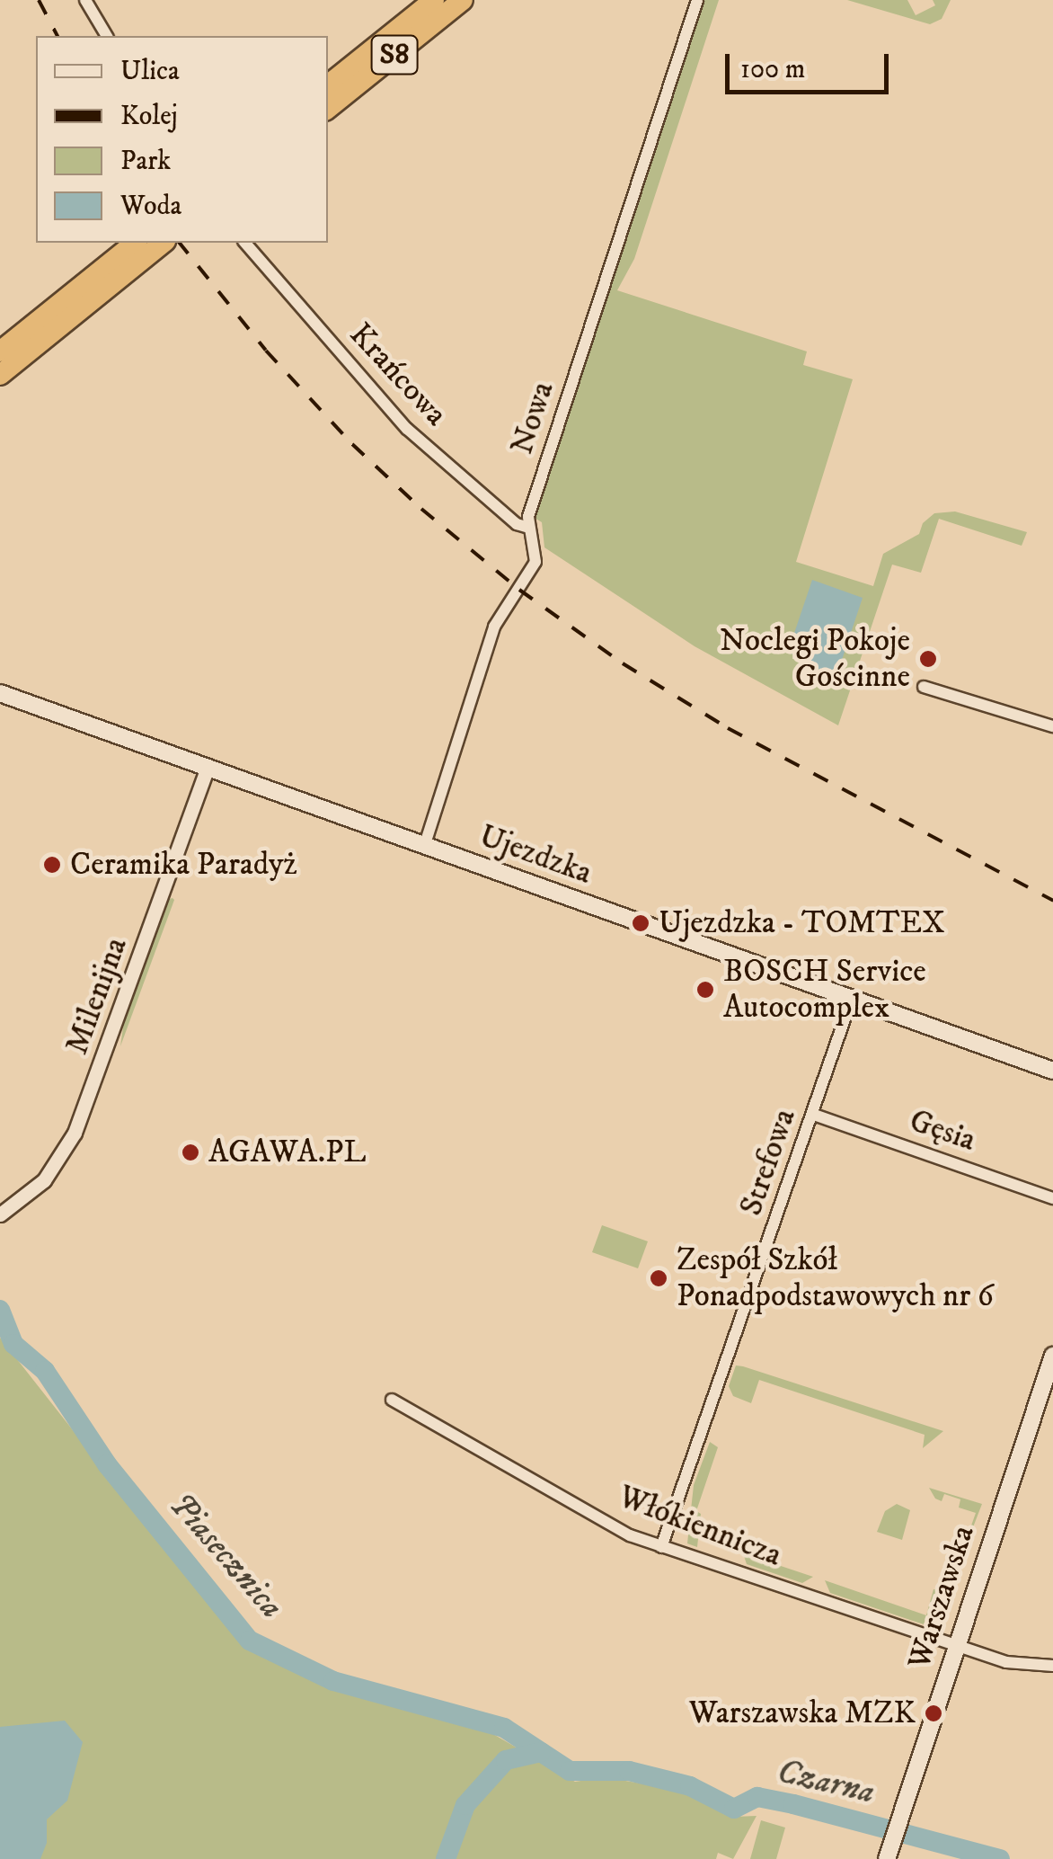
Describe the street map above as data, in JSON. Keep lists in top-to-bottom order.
{
  "streets": {
    "highway": ["S8"],
    "main road": ["Ujezdzka", "Warszawska"],
    "street": [
      "Krańcowa",
      "Nowa",
      "Milenijna",
      "Gęsia",
      "Strefowa",
      "Włókiennicza"
    ]
  },
  "crossings": [
    ["Krańcowa", "Nowa"],
    ["Nowa", "Ujezdzka"],
    ["Ujezdzka", "Milenijna"],
    ["Ujezdzka", "Strefowa"],
    ["Gęsia", "Strefowa"],
    ["Strefowa", "Włókiennicza"],
    ["Włókiennicza", "Warszawska"]
  ],
  "water": ["Piasecznica", "Czarna"],
  "places": [
    "Noclegi Pokoje Gościnne",
    "Ceramika Paradyż",
    "Ujezdzka - TOMTEX",
    "BOSCH Service Autocomplex",
    "AGAWA.PL",
    "Zespół Szkół Ponadpodstawowych nr 6",
    "Warszawska MZK"
  ],
  "legend": [
    "Ulica",
    "Kolej",
    "Park",
    "Woda"
  ],
  "scale_bar": "100 m"
}
